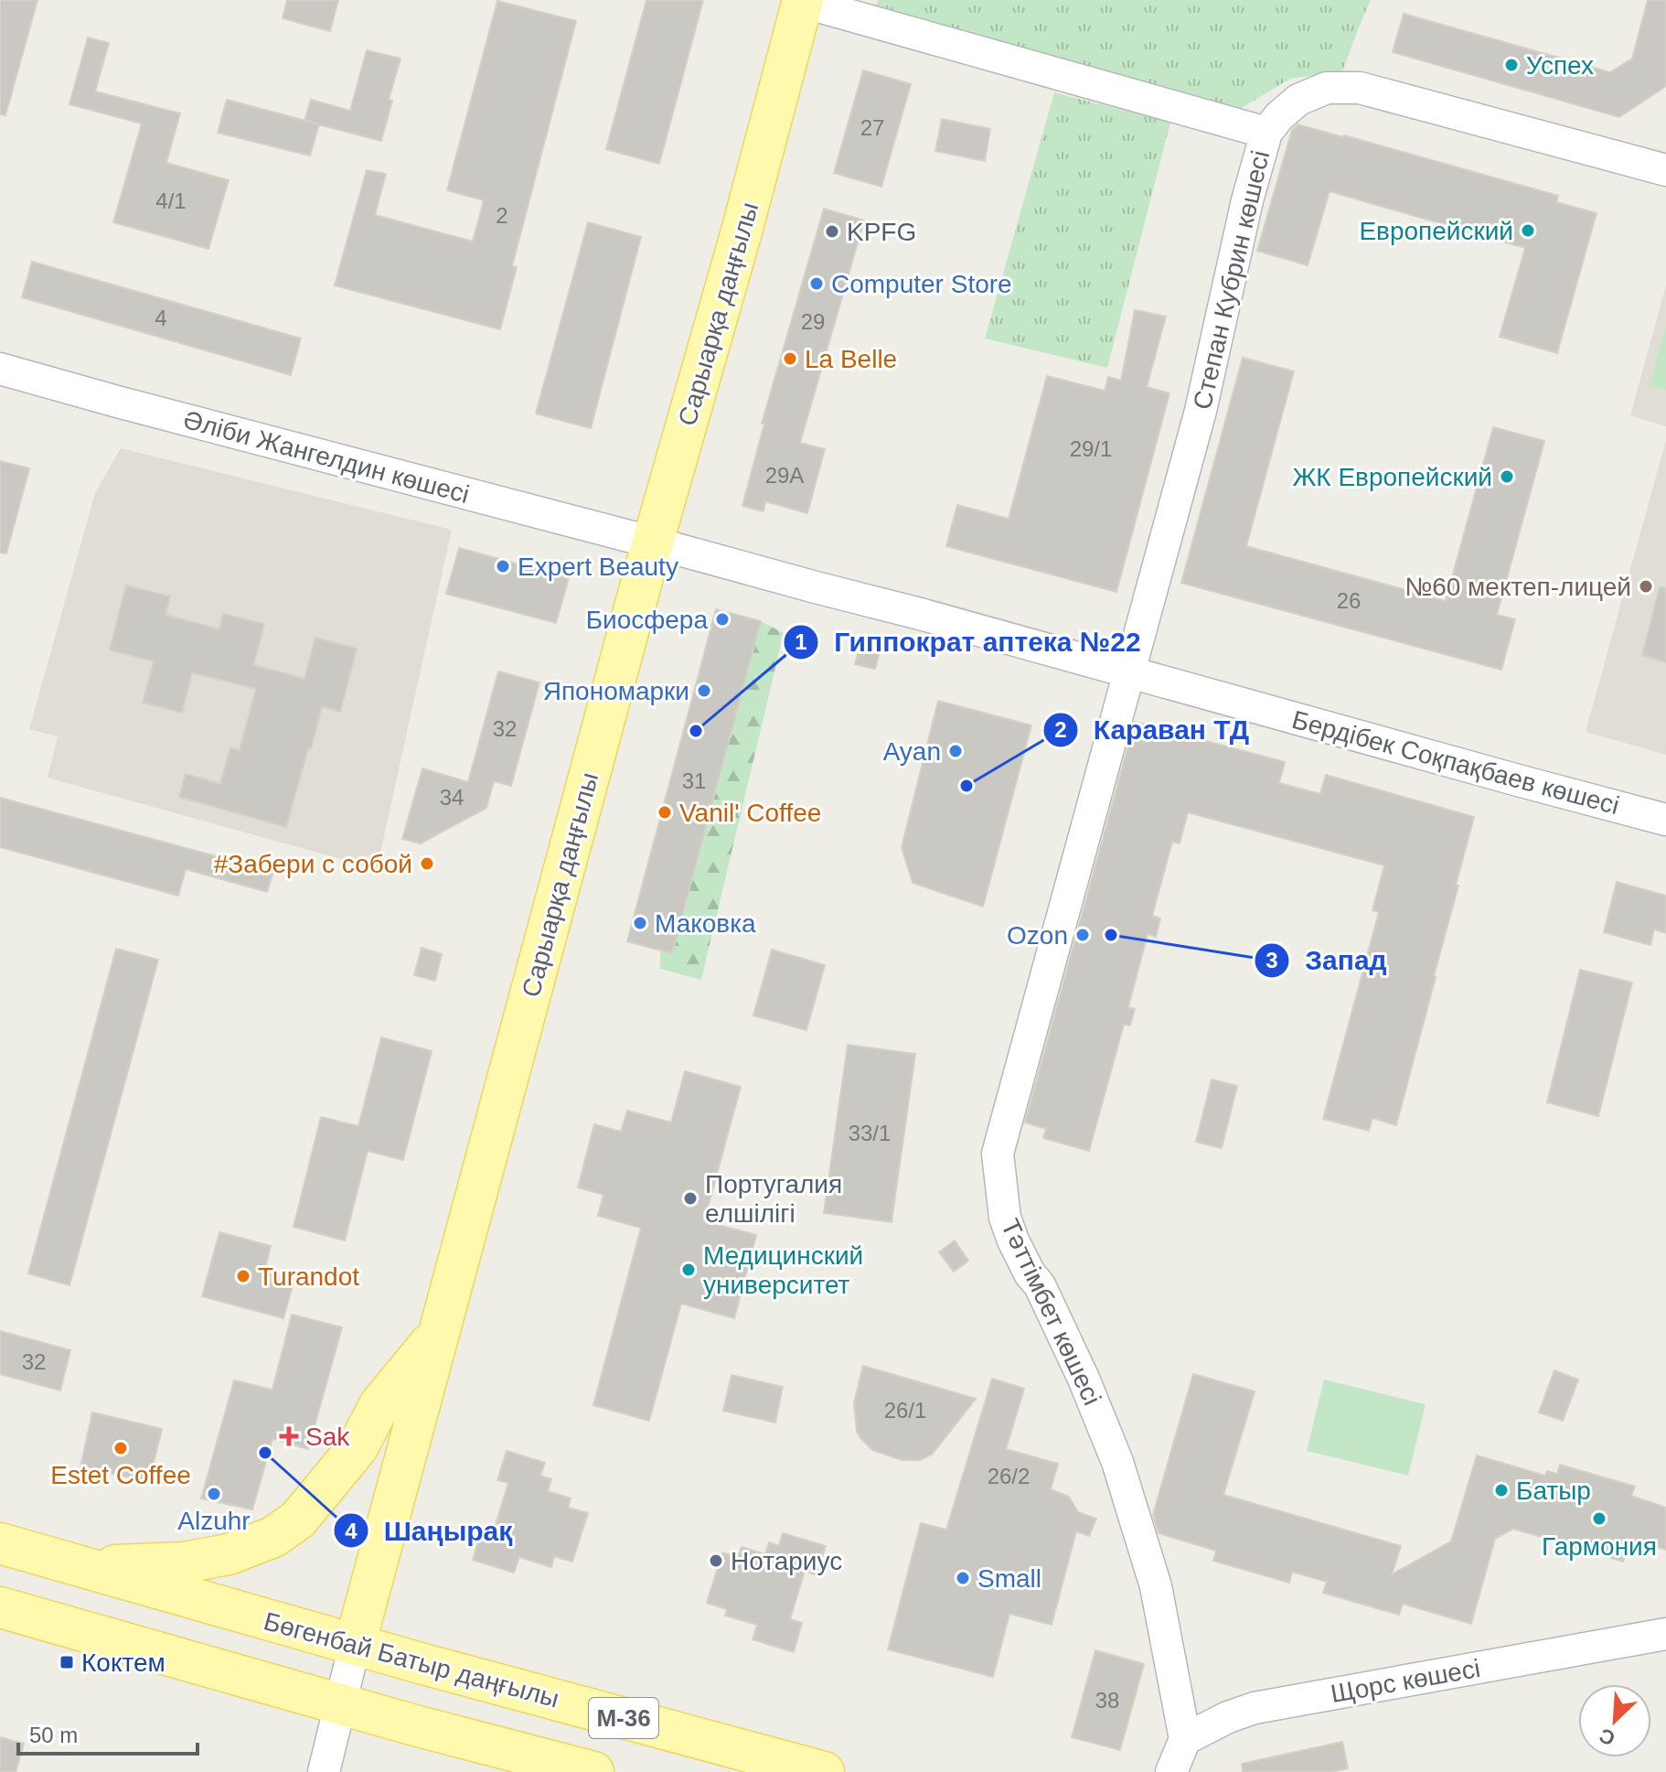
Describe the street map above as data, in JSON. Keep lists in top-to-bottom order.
{
  "streets": {
    "main road": ["Сарыарқа даңғылы", "Бөгенбай Батыр даңғылы", "M-36"],
    "street": [
      "Степан Кубрин көшесі",
      "Әліби Жангелдин көшесі",
      "Бердібек Соқпақбаев көшесі",
      "Тәттімбет көшесі",
      "Щорс көшесі"
    ]
  },
  "crossings": [
    ["Степан Кубрин көшесі", "Бердібек Соқпақбаев көшесі"],
    ["Степан Кубрин көшесі", "Тәттімбет көшесі"],
    ["Сарыарқа даңғылы", "Әліби Жангелдин көшесі"],
    ["Сарыарқа даңғылы", "Бердібек Соқпақбаев көшесі"],
    ["Сарыарқа даңғылы", "Бөгенбай Батыр даңғылы"],
    ["Сарыарқа даңғылы", "M-36"],
    ["Әліби Жангелдин көшесі", "Бердібек Соқпақбаев көшесі"],
    ["Бердібек Соқпақбаев көшесі", "Тәттімбет көшесі"],
    ["Тәттімбет көшесі", "Щорс көшесі"]
  ],
  "places": {
    "other": [
      "Успех",
      "Европейский",
      "KPFG",
      "Computer Store",
      "La Belle",
      "ЖК Европейский",
      "Expert Beauty",
      "№60 мектеп-лицей",
      "Биосфера",
      "Япономарки",
      "Гиппократ аптека №22",
      "Ayan",
      "Караван ТД",
      "Vanil' Coffee",
      "#Забери с собой",
      "Маковка",
      "Ozon",
      "Запад",
      "Португалия елшілігі",
      "Медицинский университет",
      "Turandot",
      "Estet Coffee",
      "Шаңырақ",
      "Батыр",
      "Alzuhr",
      "Гармония",
      "Нотариус",
      "Small"
    ],
    "health": ["Sak"],
    "transit": ["Коктем"]
  },
  "house_numbers": [
    "27",
    "4/1",
    "2",
    "4",
    "29",
    "29/1",
    "29А",
    "26",
    "32",
    "31",
    "34",
    "33/1",
    "32",
    "26/1",
    "26/2",
    "38"
  ],
  "scale_bar": "50 m",
  "north": "bottom left"
}
